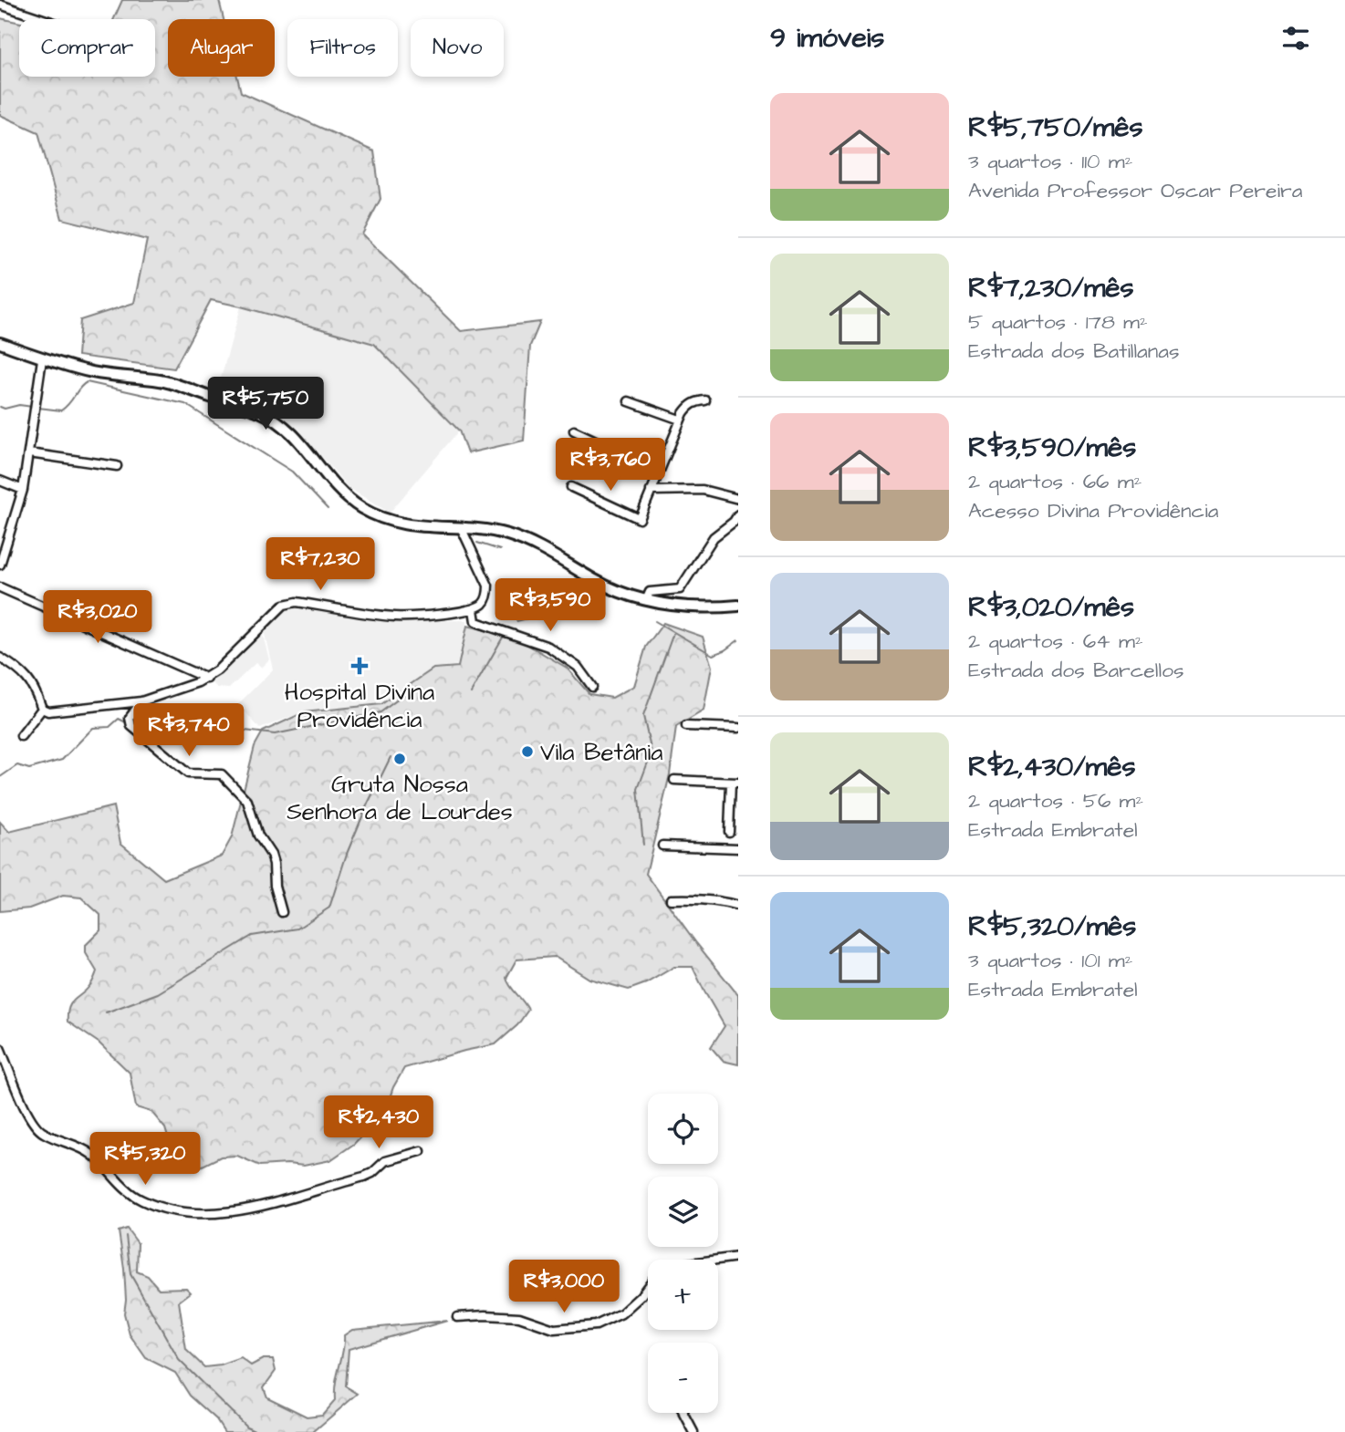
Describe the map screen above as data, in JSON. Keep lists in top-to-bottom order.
{
  "places": {
    "health": ["Hospital Divina Providência"],
    "other": ["Vila Betânia", "Gruta Nossa Senhora de Lourdes"]
  },
  "page": {
    "heading": "9 imóveis",
    "chip": [
      "Comprar",
      "Alugar",
      "Filtros",
      "Novo"
    ],
    "list": [
      {
        "name": "R$5,750/mês",
        "note": "3 quartos · 110 m² · Avenida Professor Oscar Pereira"
      },
      {
        "name": "R$7,230/mês",
        "note": "5 quartos · 178 m² · Estrada dos Batillanas"
      },
      {
        "name": "R$3,590/mês",
        "note": "2 quartos · 66 m² · Acesso Divina Providência"
      },
      {
        "name": "R$3,020/mês",
        "note": "2 quartos · 64 m² · Estrada dos Barcellos"
      },
      {
        "name": "R$2,430/mês",
        "note": "2 quartos · 56 m² · Estrada Embratel"
      },
      {
        "name": "R$5,320/mês",
        "note": "3 quartos · 101 m² · Estrada Embratel"
      }
    ],
    "price": [
      "R$5,750",
      "R$3,760",
      "R$7,230",
      "R$3,590",
      "R$3,020",
      "R$3,740",
      "R$2,430",
      "R$5,320",
      "R$3,000"
    ],
    "map_buttons": ["+", "−"]
  }
}
